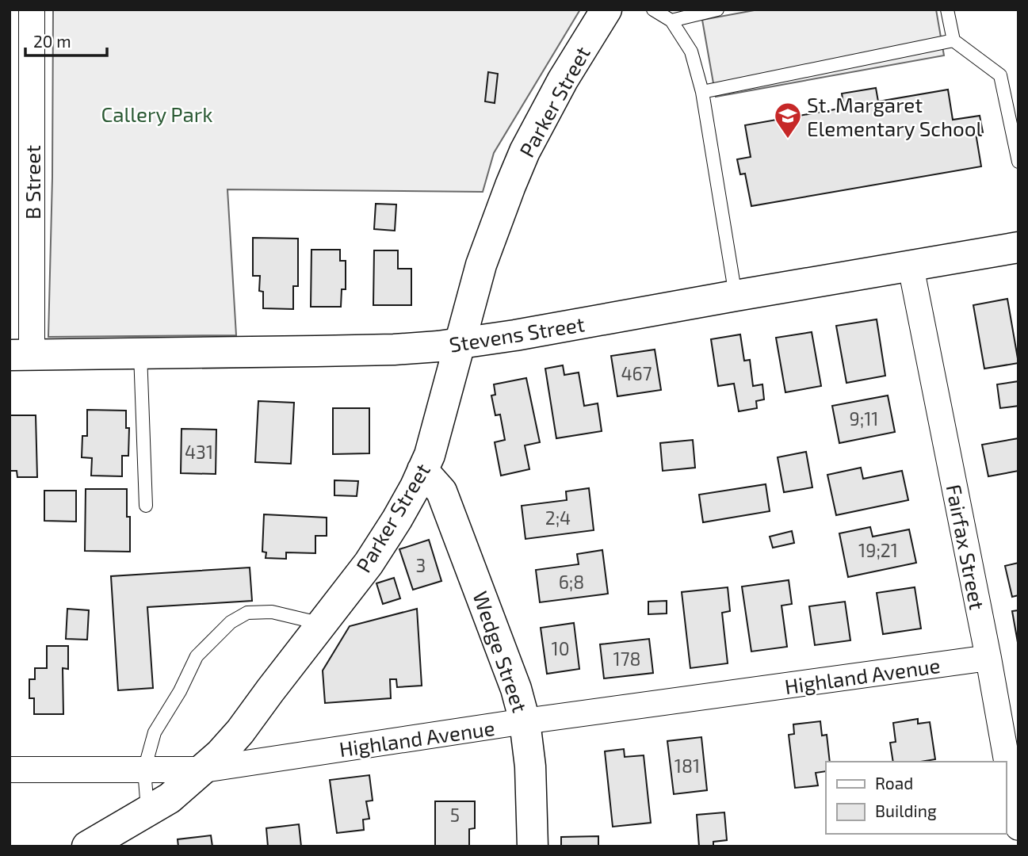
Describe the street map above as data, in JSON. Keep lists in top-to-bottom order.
{
  "streets": {
    "street": [
      "Parker Street",
      "B Street",
      "Stevens Street",
      "Fairfax Street",
      "Wedge Street",
      "Highland Avenue"
    ]
  },
  "crossings": [
    ["Parker Street", "Stevens Street"],
    ["Parker Street", "Wedge Street"],
    ["Parker Street", "Highland Avenue"],
    ["B Street", "Stevens Street"],
    ["Stevens Street", "Fairfax Street"],
    ["Fairfax Street", "Highland Avenue"],
    ["Wedge Street", "Highland Avenue"]
  ],
  "parks": ["Callery Park"],
  "places": {
    "school or university": ["St. Margaret Elementary School"]
  },
  "house_numbers": [
    "467",
    "9;11",
    "431",
    "2;4",
    "19;21",
    "3",
    "6;8",
    "10",
    "178",
    "181",
    "5"
  ],
  "legend": ["Road", "Building"],
  "scale_bar": "20 m"
}
